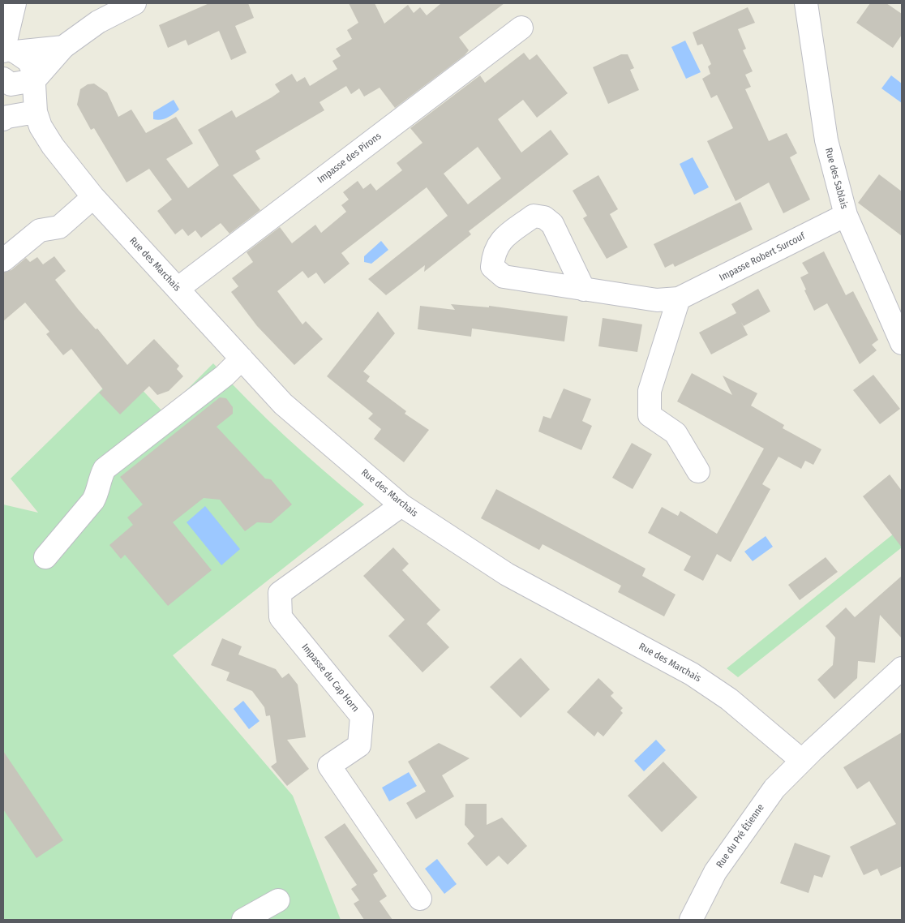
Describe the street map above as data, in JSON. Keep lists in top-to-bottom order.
{
  "streets": {
    "street": [
      "Impasse des Pirons",
      "Rue des Sablais",
      "Impasse Robert Surcouf",
      "Rue des Marchais",
      "Impasse du Cap Horn",
      "Rue du Pré Étienne"
    ]
  },
  "crossings": [
    ["Impasse des Pirons", "Rue des Marchais"],
    ["Rue des Sablais", "Impasse Robert Surcouf"],
    ["Rue des Marchais", "Impasse du Cap Horn"],
    ["Rue des Marchais", "Rue du Pré Étienne"]
  ]
}
